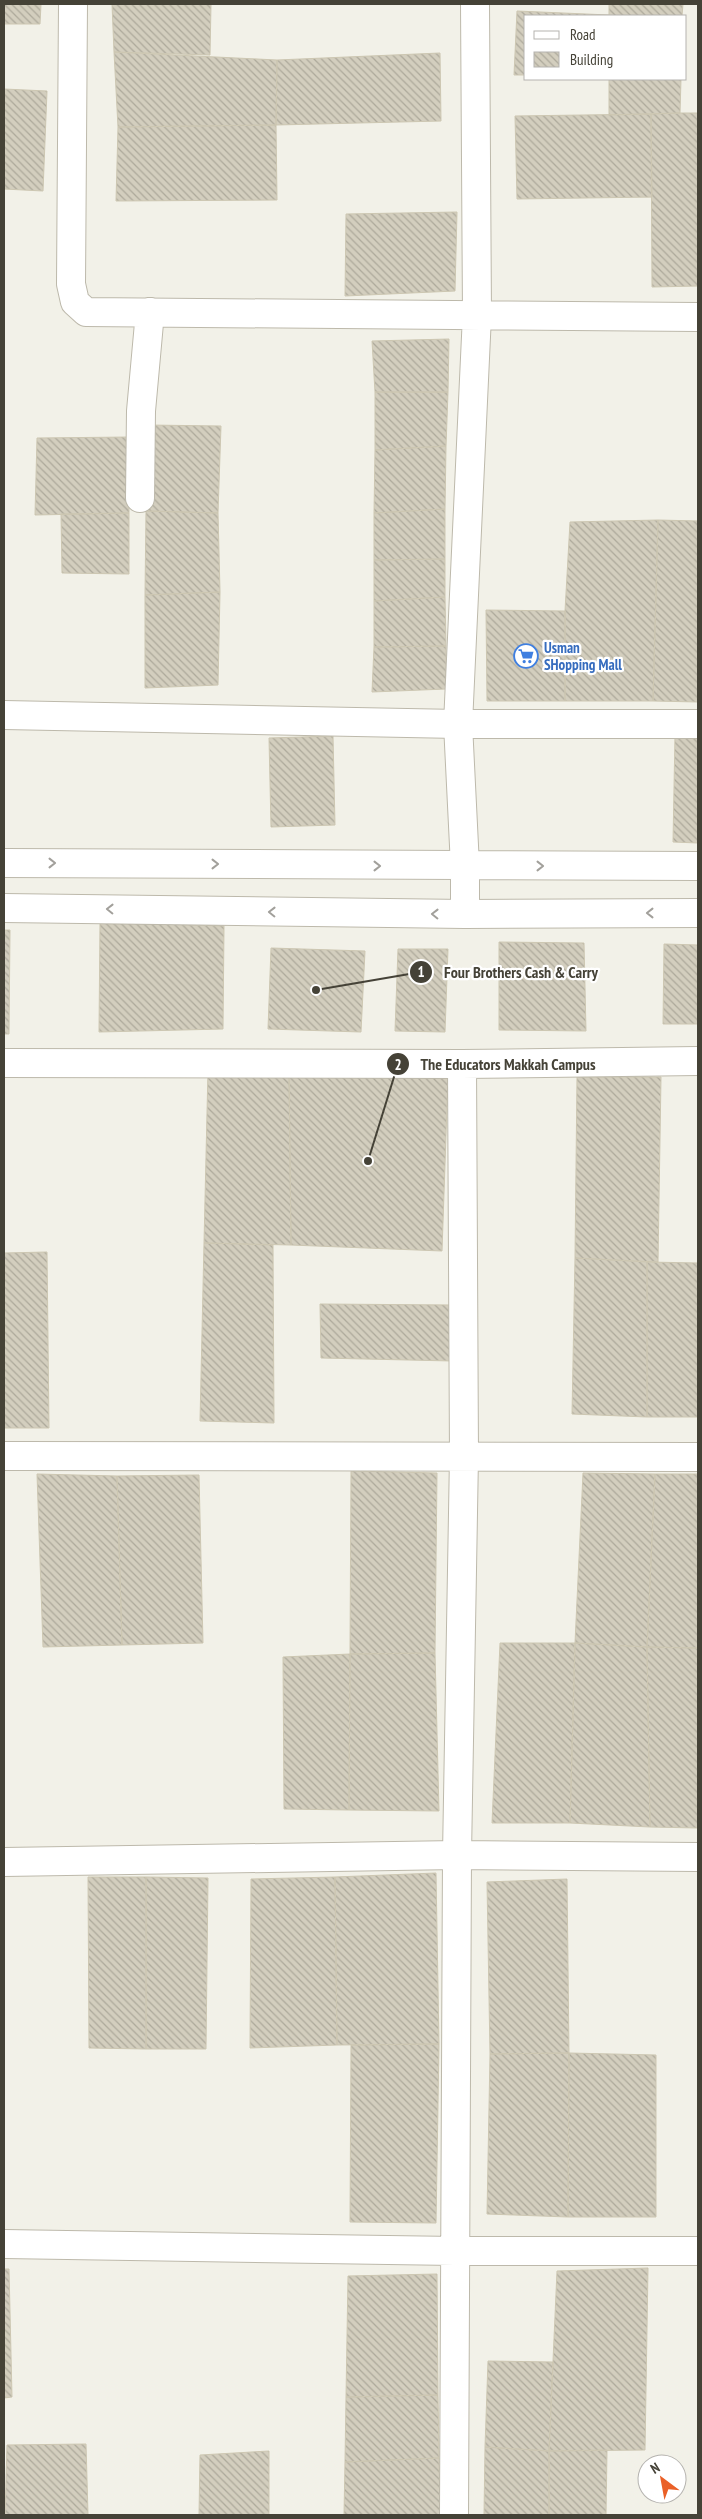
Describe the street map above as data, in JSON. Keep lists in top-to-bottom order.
{
  "places": {
    "supermarket": ["Usman SHopping Mall"],
    "other": ["Four Brothers Cash & Carry", "The Educators Makkah Campus"]
  },
  "legend": ["Road", "Building"],
  "north": "top left"
}
